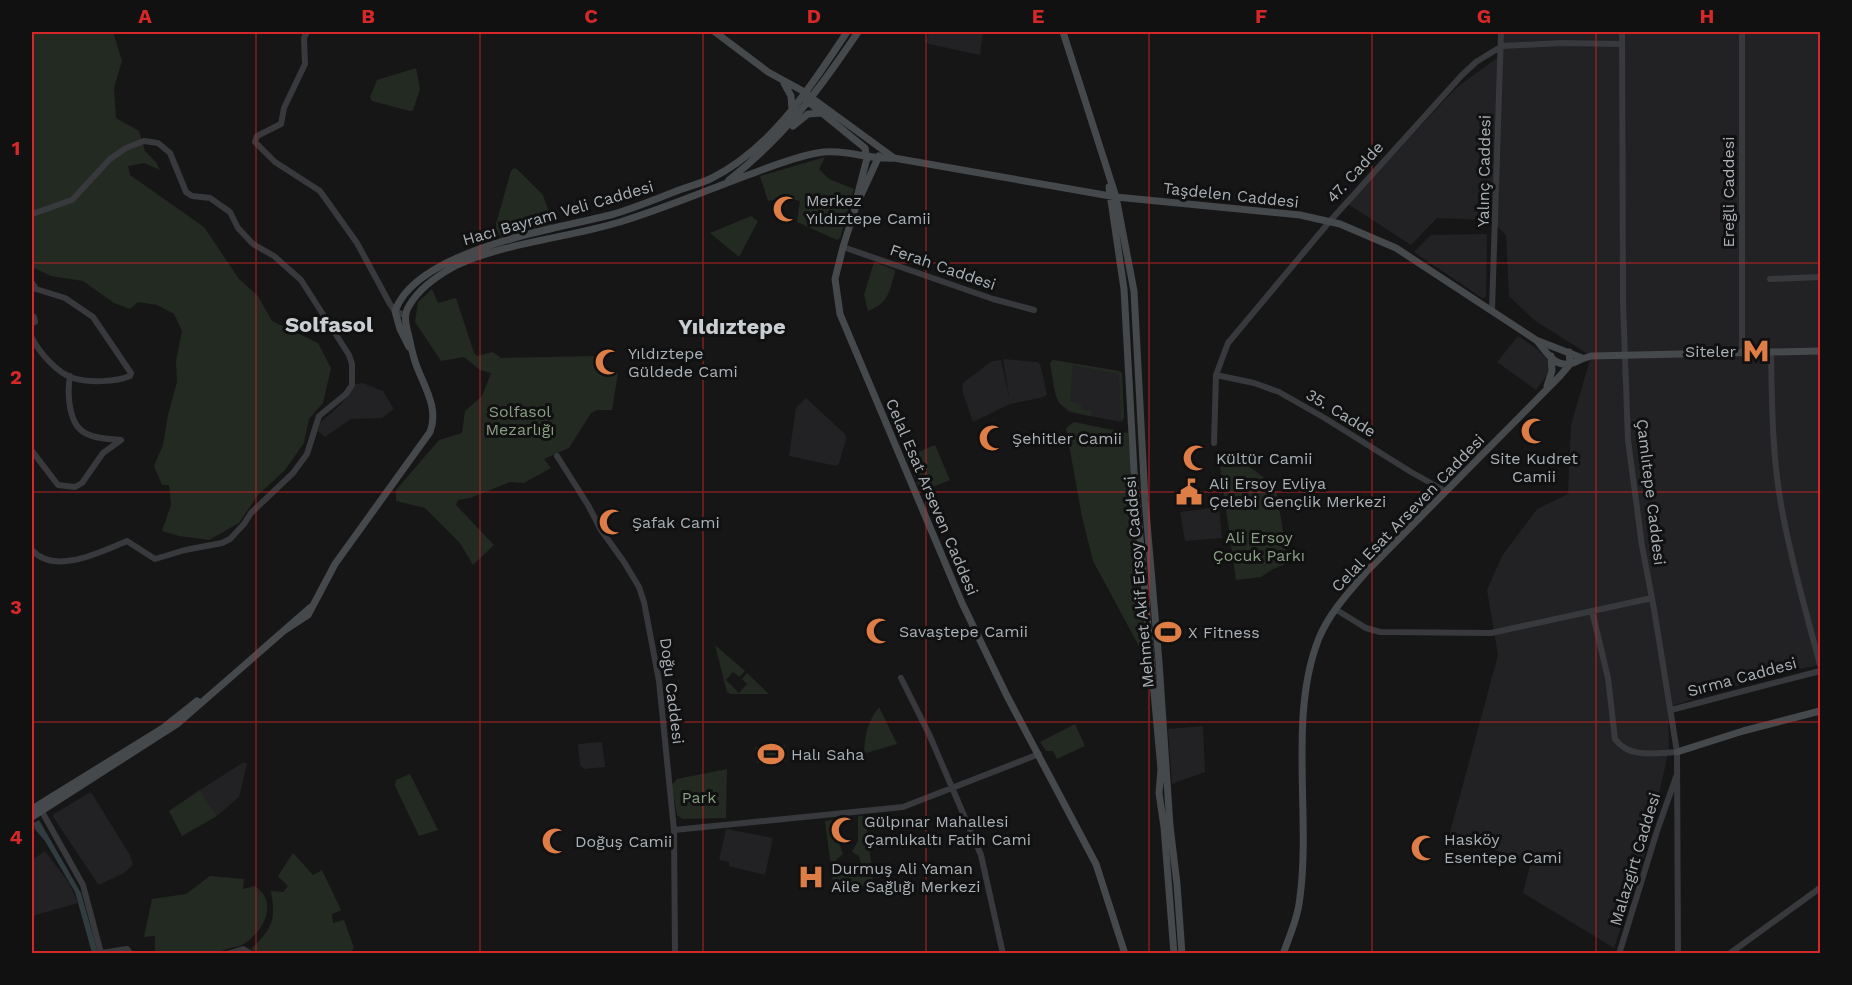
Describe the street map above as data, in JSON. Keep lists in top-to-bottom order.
{
  "streets": {
    "main road": [
      "Taşdelen Caddesi",
      "Hacı Bayram Veli Caddesi",
      "Celal Esat Arseven Caddesi",
      "Mehmet Akif Ersoy Caddesi"
    ],
    "street": [
      "Yalınç Caddesi",
      "47. Cadde",
      "Ereğli Caddesi",
      "Ferah Caddesi",
      "35. Cadde",
      "Çamlıtepe Caddesi",
      "Sırma Caddesi",
      "Doğu Caddesi",
      "Malazgirt Caddesi"
    ]
  },
  "crossings": [
    ["Yalınç Caddesi", "47. Cadde"],
    ["Yalınç Caddesi", "Taşdelen Caddesi"],
    ["47. Cadde", "Taşdelen Caddesi"],
    ["47. Cadde", "35. Cadde"],
    ["47. Cadde", "Çamlıtepe Caddesi"],
    ["Taşdelen Caddesi", "Mehmet Akif Ersoy Caddesi"],
    ["Ferah Caddesi", "Celal Esat Arseven Caddesi"],
    ["35. Cadde", "Celal Esat Arseven Caddesi"],
    ["Çamlıtepe Caddesi", "Sırma Caddesi"],
    ["Çamlıtepe Caddesi", "Malazgirt Caddesi"]
  ],
  "districts": ["Solfasol", "Yıldıztepe"],
  "parks": ["Solfasol Mezarlığı", "Ali Ersoy Çocuk Parkı", "Park"],
  "places": {
    "mosque": [
      "Merkez Yıldıztepe Camii",
      "Yıldıztepe Güldede Cami",
      "Site Kudret Camii",
      "Şehitler Camii",
      "Kültür Camii",
      "Şafak Cami",
      "Savaştepe Camii",
      "Gülpınar Mahallesi Çamlıkaltı Fatih Cami",
      "Doğuş Camii",
      "Hasköy Esentepe Cami"
    ],
    "metro station": ["Siteler"],
    "public building": ["Ali Ersoy Evliya Çelebi Gençlik Merkezi"],
    "sports": ["X Fitness", "Halı Saha"],
    "hospital": ["Durmuş Ali Yaman Aile Sağlığı Merkezi"]
  },
  "grid": {
    "columns": [
      "A",
      "B",
      "C",
      "D",
      "E",
      "F",
      "G",
      "H"
    ],
    "rows": [
      "1",
      "2",
      "3",
      "4"
    ]
  }
}
